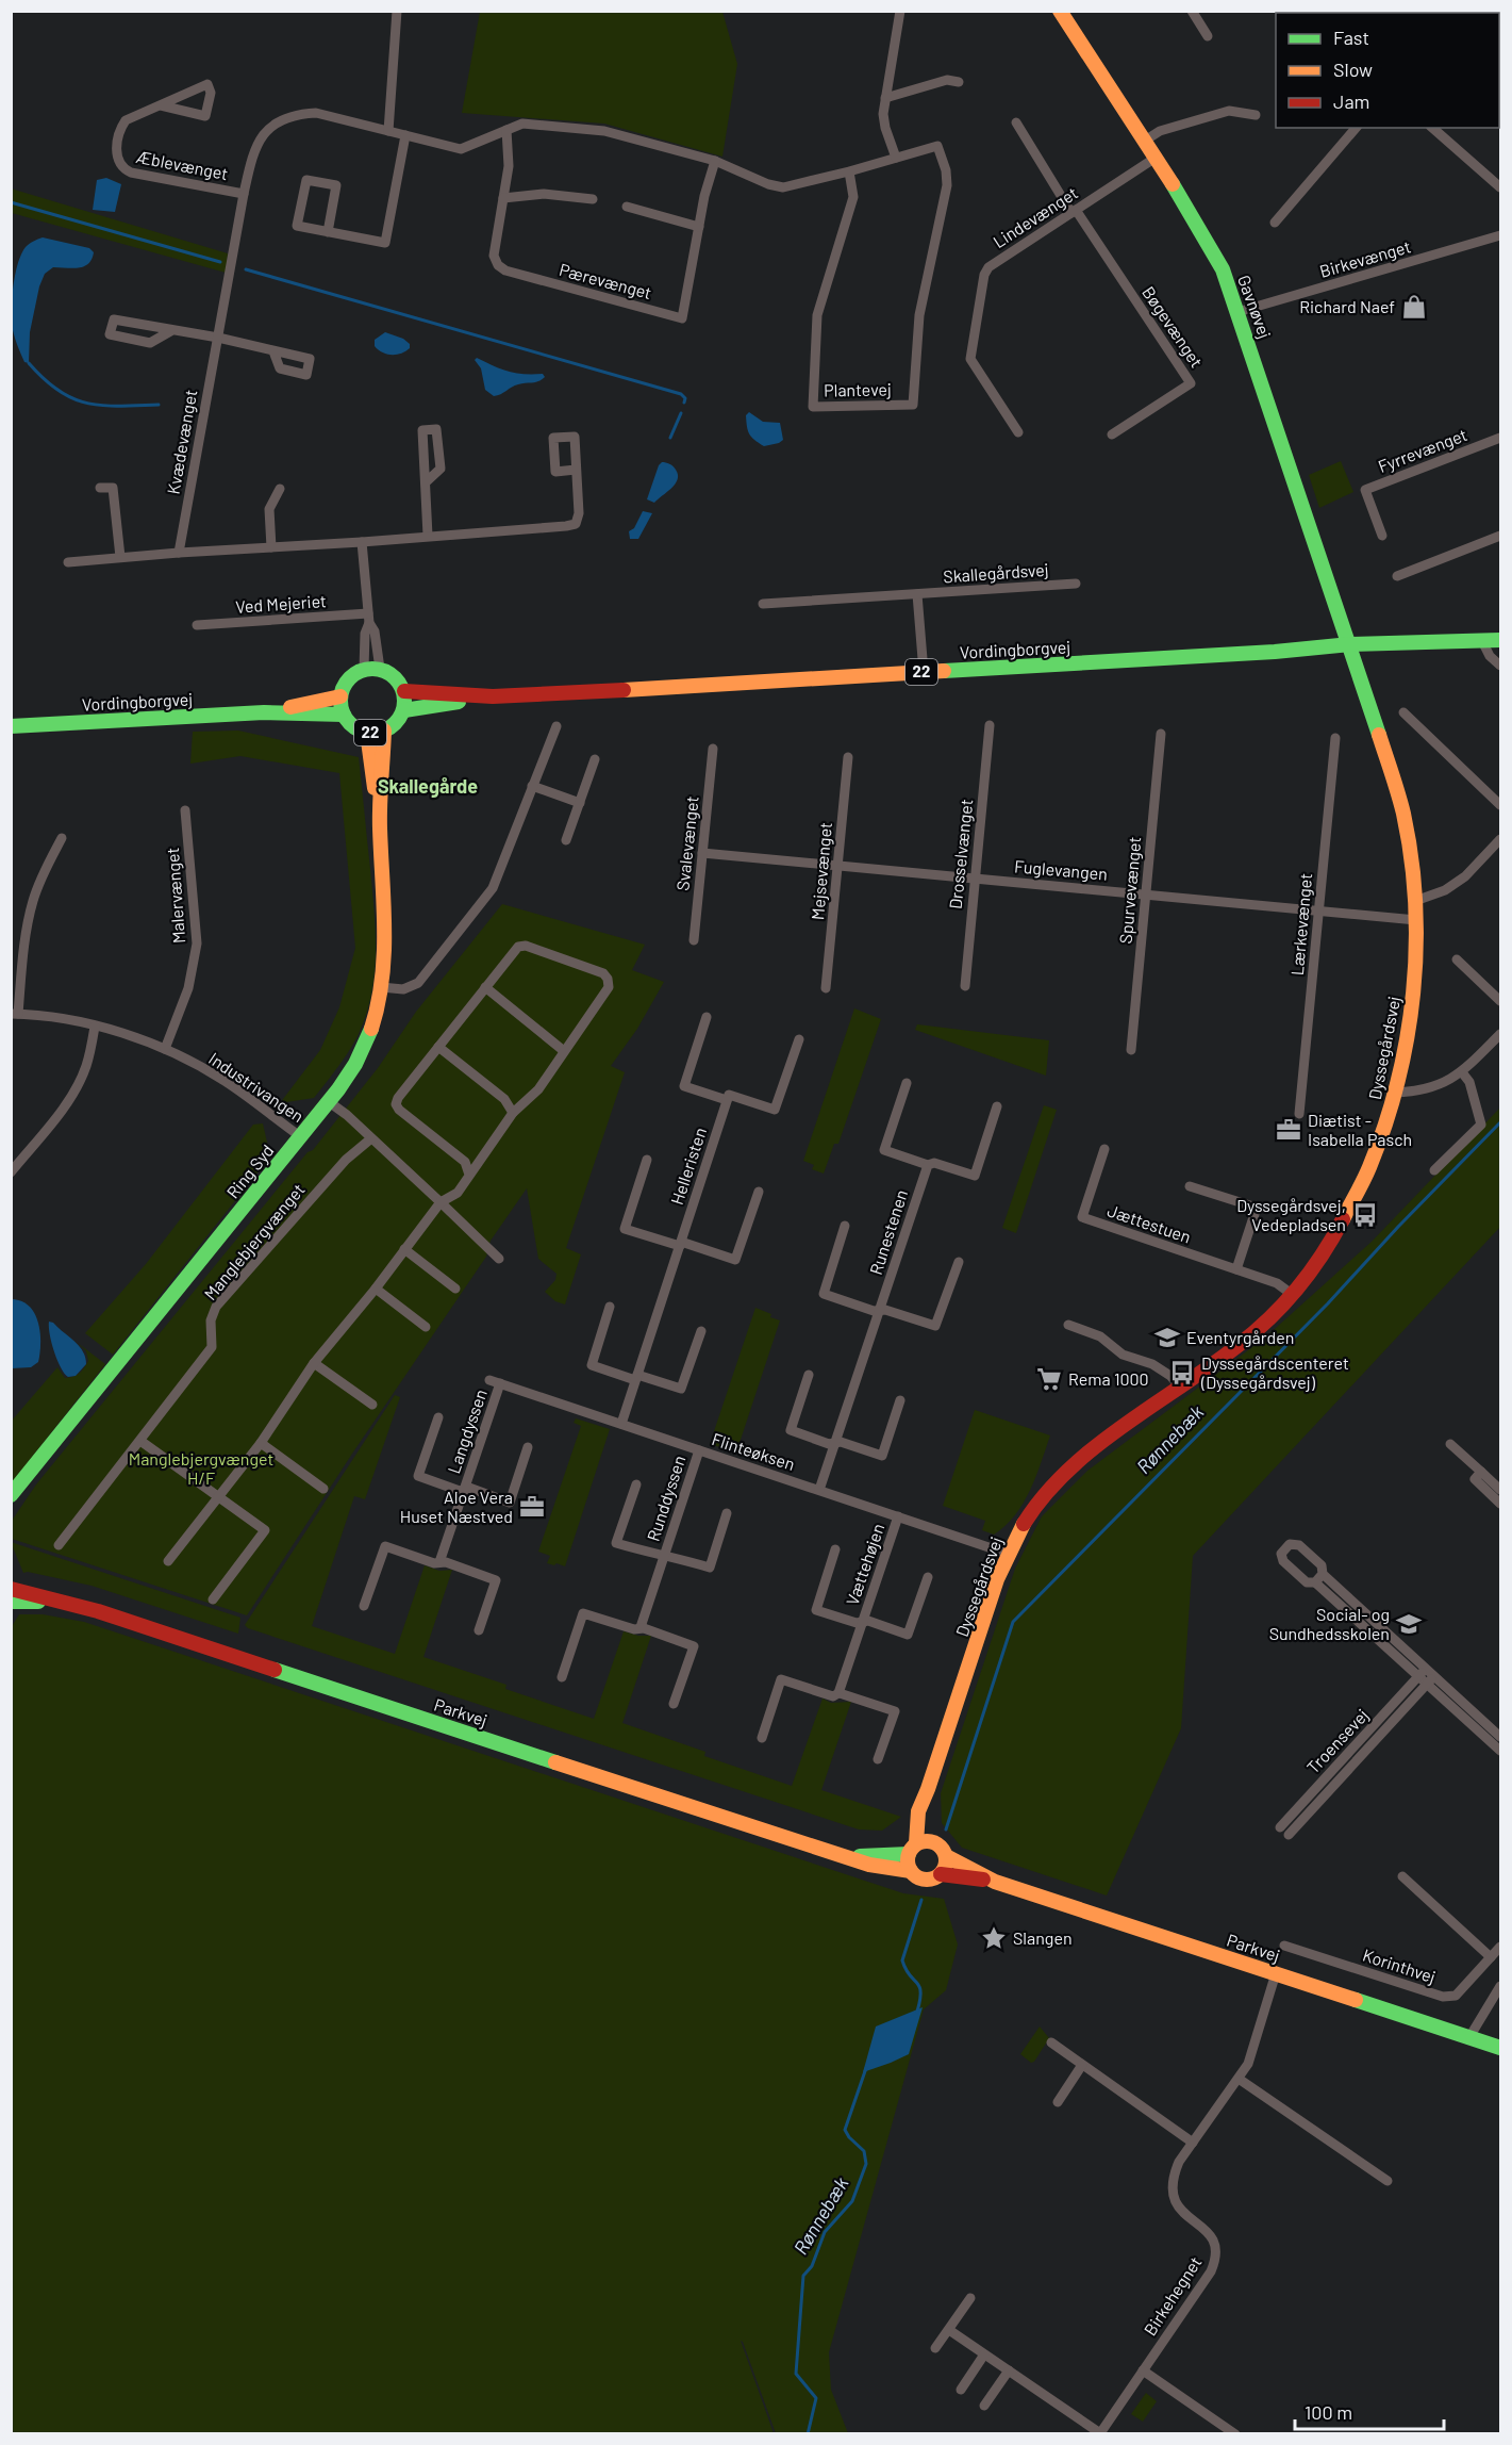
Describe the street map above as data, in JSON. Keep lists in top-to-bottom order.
{
  "streets": {
    "street": [
      "Æblevænget",
      "Lindevænget",
      "Birkevænget",
      "Pærevænget",
      "Gavnøvej",
      "Bøgevænget",
      "Plantevej",
      "Kvædevænget",
      "Fyrrevænget",
      "Skallegårdsvej",
      "Ved Mejeriet",
      "Vordingborgvej",
      "22",
      "Svalevænget",
      "Drosselvænget",
      "Fuglevangen",
      "Mejsevænget",
      "Spurvevænget",
      "Malervænget",
      "Lærkevænget",
      "Dyssegårdsvej",
      "Industrivangen",
      "Helleristen",
      "Ring Syd",
      "Jættestuen",
      "Runestenen",
      "Manglebjergvænget",
      "Langdyssen",
      "Flinteøksen",
      "Runddyssen",
      "Vættehøjen",
      "Parkvej",
      "Troensevej",
      "Korinthvej",
      "Birkehegnet"
    ]
  },
  "crossings": [
    ["Æblevænget", "Pærevænget"],
    ["Æblevænget", "Plantevej"],
    ["Æblevænget", "Kvædevænget"],
    ["Lindevænget", "Gavnøvej"],
    ["Lindevænget", "Bøgevænget"],
    ["Birkevænget", "Gavnøvej"],
    ["Gavnøvej", "Vordingborgvej"],
    ["Gavnøvej", "Dyssegårdsvej"],
    ["Vordingborgvej", "22"],
    ["Vordingborgvej", "Dyssegårdsvej"],
    ["Vordingborgvej", "Ring Syd"],
    ["22", "Ring Syd"],
    ["Svalevænget", "Fuglevangen"],
    ["Drosselvænget", "Fuglevangen"],
    ["Fuglevangen", "Mejsevænget"],
    ["Fuglevangen", "Spurvevænget"],
    ["Fuglevangen", "Lærkevænget"],
    ["Fuglevangen", "Dyssegårdsvej"],
    ["Malervænget", "Industrivangen"],
    ["Dyssegårdsvej", "Jættestuen"],
    ["Dyssegårdsvej", "Flinteøksen"],
    ["Dyssegårdsvej", "Parkvej"],
    ["Industrivangen", "Ring Syd"],
    ["Helleristen", "Flinteøksen"],
    ["Runestenen", "Flinteøksen"],
    ["Langdyssen", "Flinteøksen"],
    ["Flinteøksen", "Runddyssen"],
    ["Flinteøksen", "Vættehøjen"],
    ["Parkvej", "Birkehegnet"]
  ],
  "districts": ["Skallegårde"],
  "water": ["Rønnebæk"],
  "parks": ["Manglebjergvænget H/F"],
  "places": {
    "shop": ["Richard Naef"],
    "office": ["Diætist - Isabella Pasch", "Aloe Vera Huset Næstved"],
    "bus stop": ["Dyssegårdsvej, Vedepladsen", "Dyssegårdscenteret (Dyssegårdsvej)"],
    "school or university": ["Eventyrgården", "Social- og Sundhedsskolen"],
    "supermarket": ["Rema 1000"],
    "place": ["Slangen"]
  },
  "legend": ["Fast", "Slow", "Jam"],
  "scale_bar": "100 m"
}
